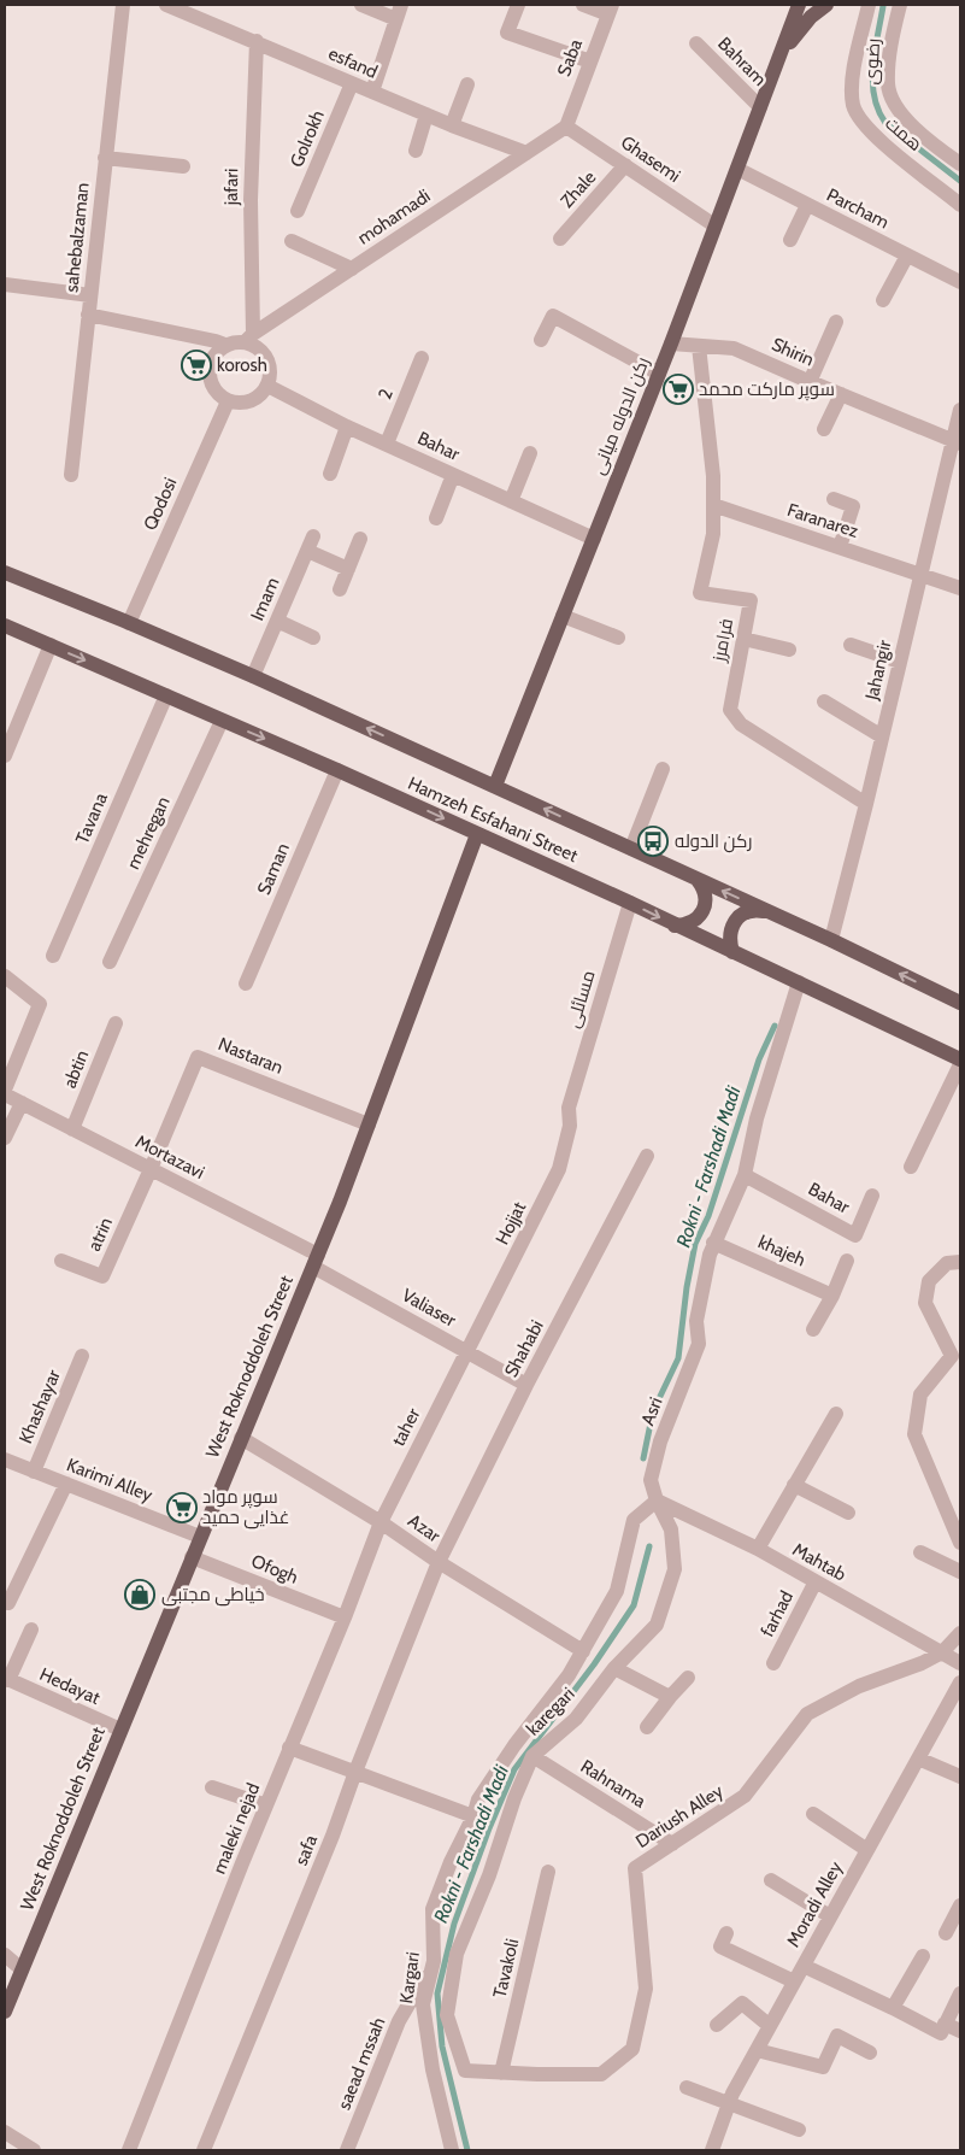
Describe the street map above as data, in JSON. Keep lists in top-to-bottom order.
{
  "streets": {
    "main road": ["رکن الدوله میانی", "Hamzeh Esfahani Street", "West Roknoddoleh Street"],
    "street": [
      "Saba",
      "Bahram",
      "رضوی",
      "esfand",
      "همت",
      "Golrokh",
      "Ghasemi",
      "jafari",
      "Zhale",
      "Parcham",
      "mohamadi",
      "sahebalzaman",
      "Shirin",
      "2",
      "Bahar",
      "Qodosi",
      "Faranarez",
      "Imam",
      "فرامرز",
      "Jahangir",
      "Tavana",
      "mehregan",
      "Saman",
      "مسائلی",
      "Nastaran",
      "abtin",
      "Mortazavi",
      "Hojjat",
      "atrin",
      "khajeh",
      "Valiaser",
      "Shahabi",
      "Khashayar",
      "Asri",
      "taher",
      "Karimi Alley",
      "Azar",
      "Mahtab",
      "Ofogh",
      "farhad",
      "Hedayat",
      "karegari",
      "Rahnama",
      "Dariush Alley",
      "maleki nejad",
      "safa",
      "Moradi Alley",
      "Tavakoli",
      "Kargari",
      "saead mssah"
    ]
  },
  "crossings": [
    ["Saba", "Ghasemi"],
    ["Saba", "mohamadi"],
    ["Bahram", "رکن الدوله میانی"],
    ["esfand", "Golrokh"],
    ["esfand", "jafari"],
    ["esfand", "mohamadi"],
    ["Ghasemi", "Zhale"],
    ["Ghasemi", "mohamadi"],
    ["Ghasemi", "رکن الدوله میانی"],
    ["jafari", "mohamadi"],
    ["jafari", "Bahar"],
    ["jafari", "Qodosi"],
    ["Parcham", "رکن الدوله میانی"],
    ["mohamadi", "Bahar"],
    ["mohamadi", "Qodosi"],
    ["Shirin", "رکن الدوله میانی"],
    ["Shirin", "فرامرز"],
    ["Shirin", "Jahangir"],
    ["2", "Bahar"],
    ["رکن الدوله میانی", "Bahar"],
    ["رکن الدوله میانی", "Hamzeh Esfahani Street"],
    ["Bahar", "Qodosi"],
    ["Bahar", "Asri"],
    ["Qodosi", "Hamzeh Esfahani Street"],
    ["Faranarez", "فرامرز"],
    ["Faranarez", "Jahangir"],
    ["Imam", "Hamzeh Esfahani Street"],
    ["فرامرز", "Jahangir"],
    ["Jahangir", "Hamzeh Esfahani Street"],
    ["Tavana", "Hamzeh Esfahani Street"],
    ["Hamzeh Esfahani Street", "mehregan"],
    ["Hamzeh Esfahani Street", "Saman"],
    ["Hamzeh Esfahani Street", "مسائلی"],
    ["Hamzeh Esfahani Street", "West Roknoddoleh Street"],
    ["Hamzeh Esfahani Street", "Asri"],
    ["مسائلی", "Hojjat"],
    ["Nastaran", "Mortazavi"],
    ["Nastaran", "atrin"],
    ["Nastaran", "West Roknoddoleh Street"],
    ["abtin", "Mortazavi"],
    ["Mortazavi", "atrin"],
    ["Mortazavi", "Valiaser"],
    ["Mortazavi", "West Roknoddoleh Street"],
    ["Hojjat", "Valiaser"],
    ["Hojjat", "taher"],
    ["khajeh", "Asri"],
    ["Valiaser", "Shahabi"],
    ["Valiaser", "West Roknoddoleh Street"],
    ["Valiaser", "taher"],
    ["Shahabi", "Azar"],
    ["Shahabi", "safa"],
    ["West Roknoddoleh Street", "Karimi Alley"],
    ["West Roknoddoleh Street", "Azar"],
    ["West Roknoddoleh Street", "Ofogh"],
    ["West Roknoddoleh Street", "Hedayat"],
    ["Khashayar", "Karimi Alley"],
    ["Asri", "Mahtab"],
    ["Asri", "karegari"],
    ["taher", "Azar"],
    ["taher", "maleki nejad"],
    ["Azar", "maleki nejad"],
    ["Azar", "safa"],
    ["Mahtab", "farhad"],
    ["Mahtab", "karegari"],
    ["Mahtab", "Dariush Alley"],
    ["Ofogh", "maleki nejad"],
    ["karegari", "Rahnama"],
    ["karegari", "Dariush Alley"],
    ["Rahnama", "Dariush Alley"],
    ["Dariush Alley", "Tavakoli"],
    ["Kargari", "saead mssah"]
  ],
  "water": ["Rokni - Farshadi Madi"],
  "places": {
    "supermarket": ["korosh", "سوپر مارکت محمد", "سوپر مواد غذایی حمید"],
    "bus stop": ["رکن الدوله"],
    "shop": ["خیاطی مجتبی"]
  }
}
